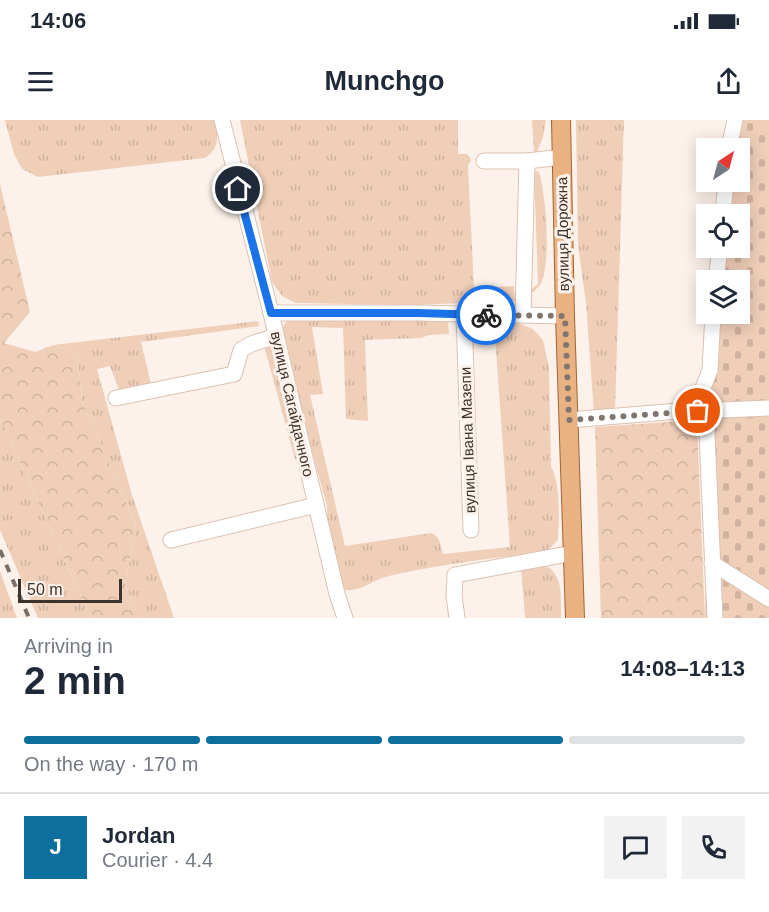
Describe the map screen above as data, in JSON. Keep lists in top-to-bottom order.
{
  "streets": {
    "main road": ["вулиця Дорожна"],
    "street": ["вулиця Сагайдачного", "вулиця Івана Мазепи"]
  },
  "scale_bar": "50 m",
  "north": "top right",
  "page": {
    "status": "14:06",
    "header": "Munchgo",
    "scale": "50 m",
    "heading": ["2 min", "Arriving in", "14:08–14:13"],
    "panel": ["Jordan", "Courier · 4.4"],
    "bar": "On the way · 170 m",
    "round": "J"
  }
}
